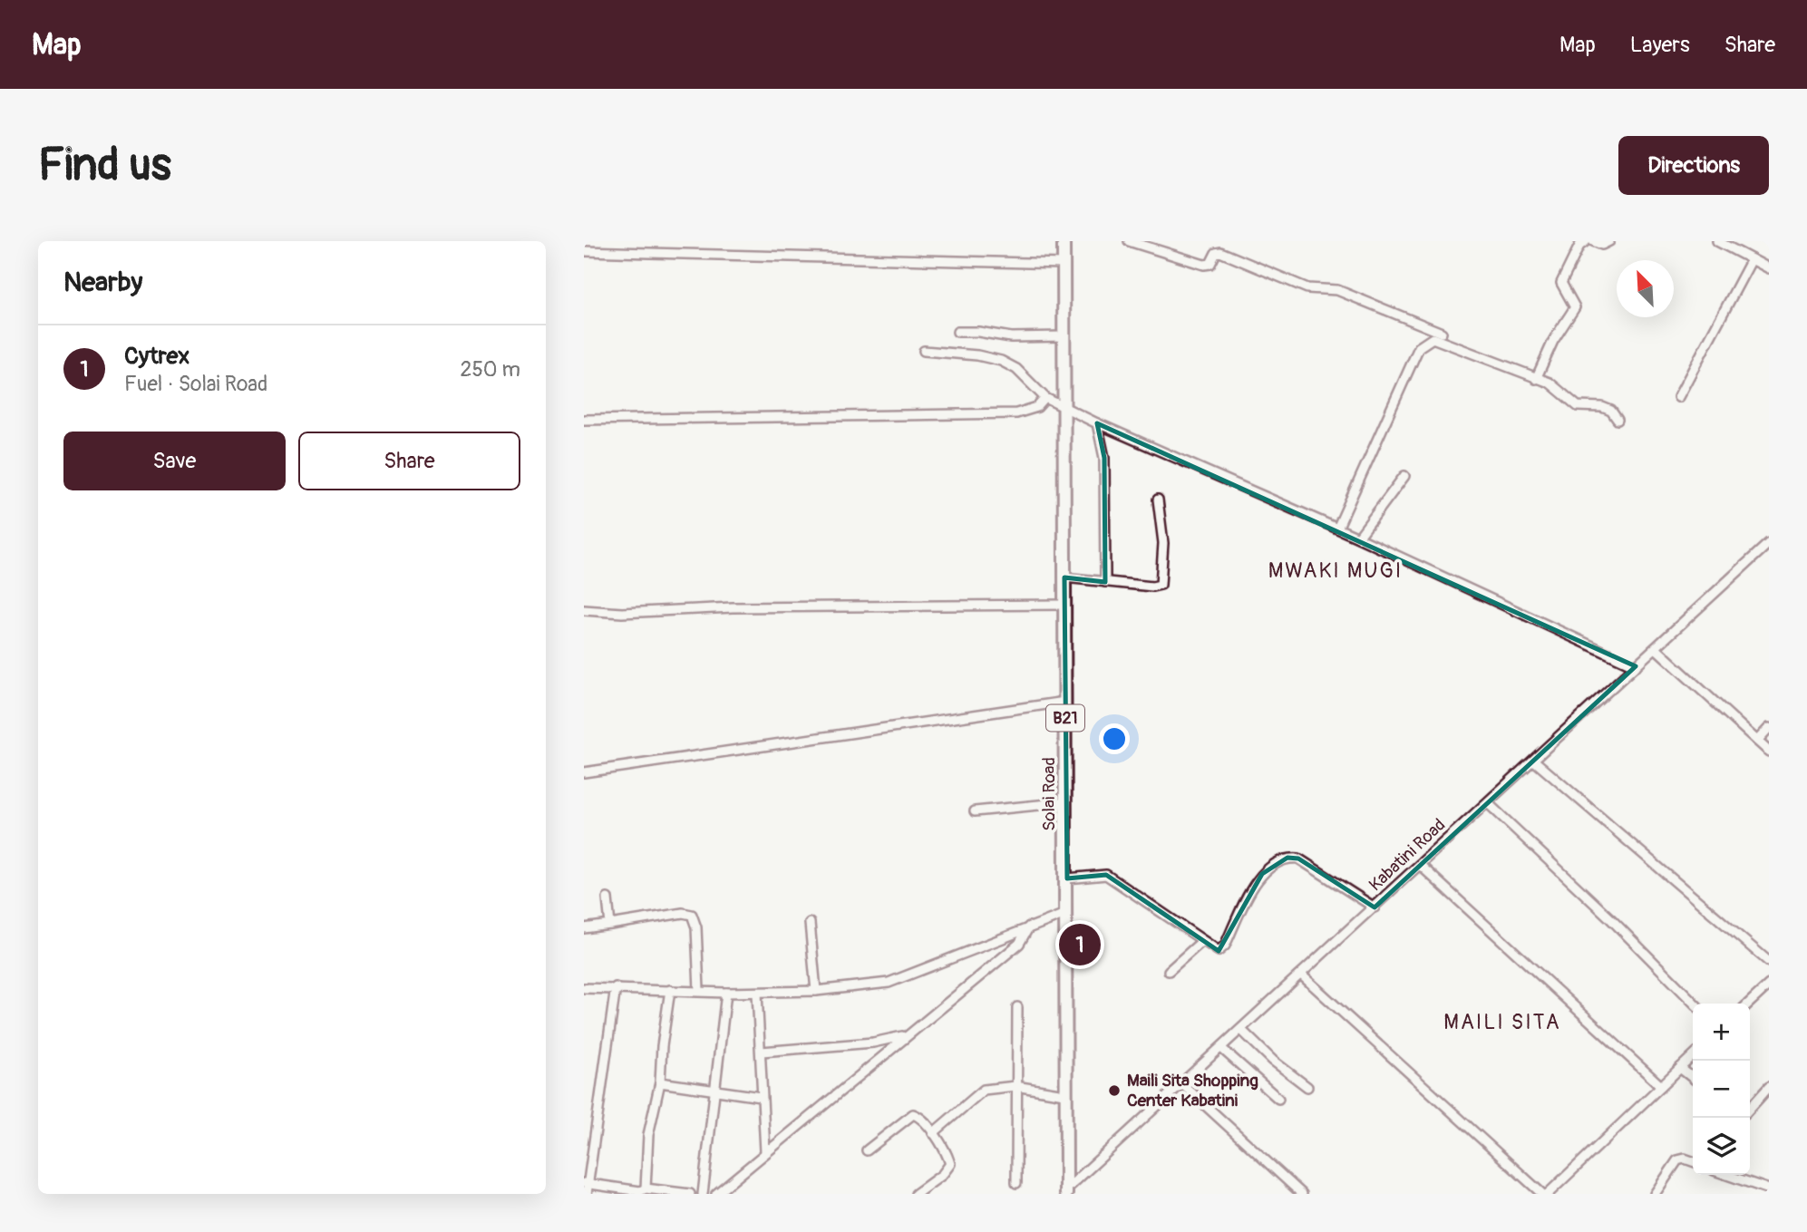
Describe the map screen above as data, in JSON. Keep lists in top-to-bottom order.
{
  "streets": {
    "highway": ["B21", "Solai Road"],
    "street": ["Kabatini Road"]
  },
  "crossings": [
    ["Solai Road", "Kabatini Road"]
  ],
  "districts": ["MWAKI MUGI", "MAILI SITA"],
  "places": ["Maili Sita Shopping Center Kabatini"],
  "north": "top left",
  "page": {
    "header": "Map",
    "nav": ["Map", "Layers", "Share"],
    "buttons": [
      "Directions",
      ["Save", "Share"]
    ],
    "title": "Find us",
    "heading": "Nearby",
    "list": [
      {
        "mark": "1",
        "name": "Cytrex",
        "note": "Fuel · Solai Road",
        "value": "250 m"
      }
    ],
    "pins": "1",
    "map_buttons": ["+", "−"]
  }
}
